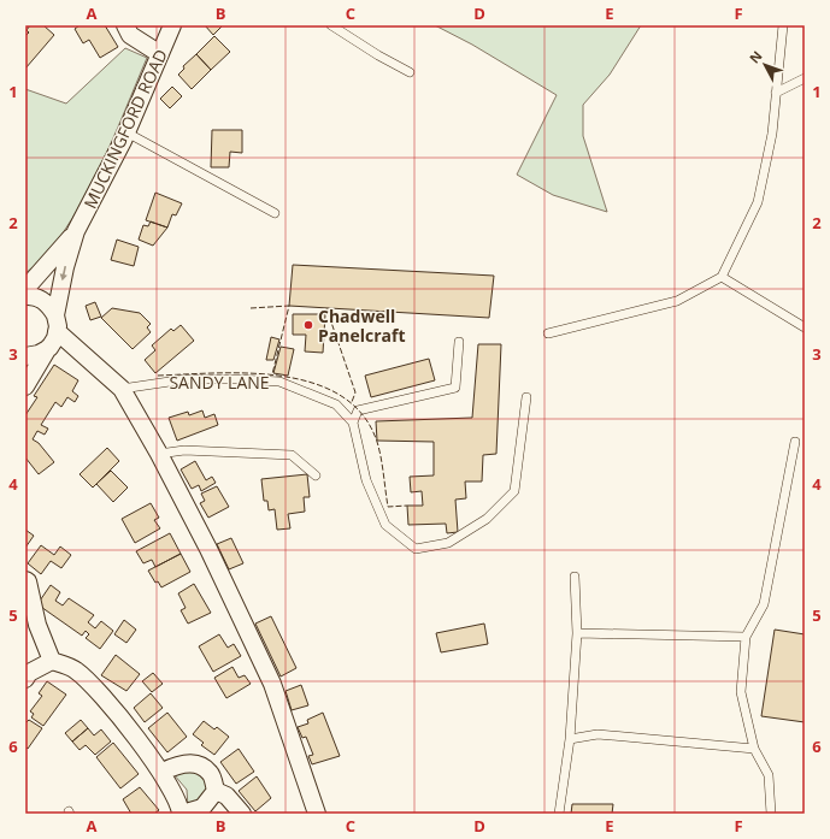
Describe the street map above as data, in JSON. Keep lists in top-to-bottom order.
{
  "streets": {
    "street": ["MUCKINGFORD ROAD"],
    "lane": ["SANDY LANE"]
  },
  "places": ["Chadwell Panelcraft"],
  "north": "top left",
  "grid": {
    "columns": [
      "A",
      "B",
      "C",
      "D",
      "E",
      "F"
    ],
    "rows": [
      "1",
      "2",
      "3",
      "4",
      "5",
      "6"
    ]
  }
}
